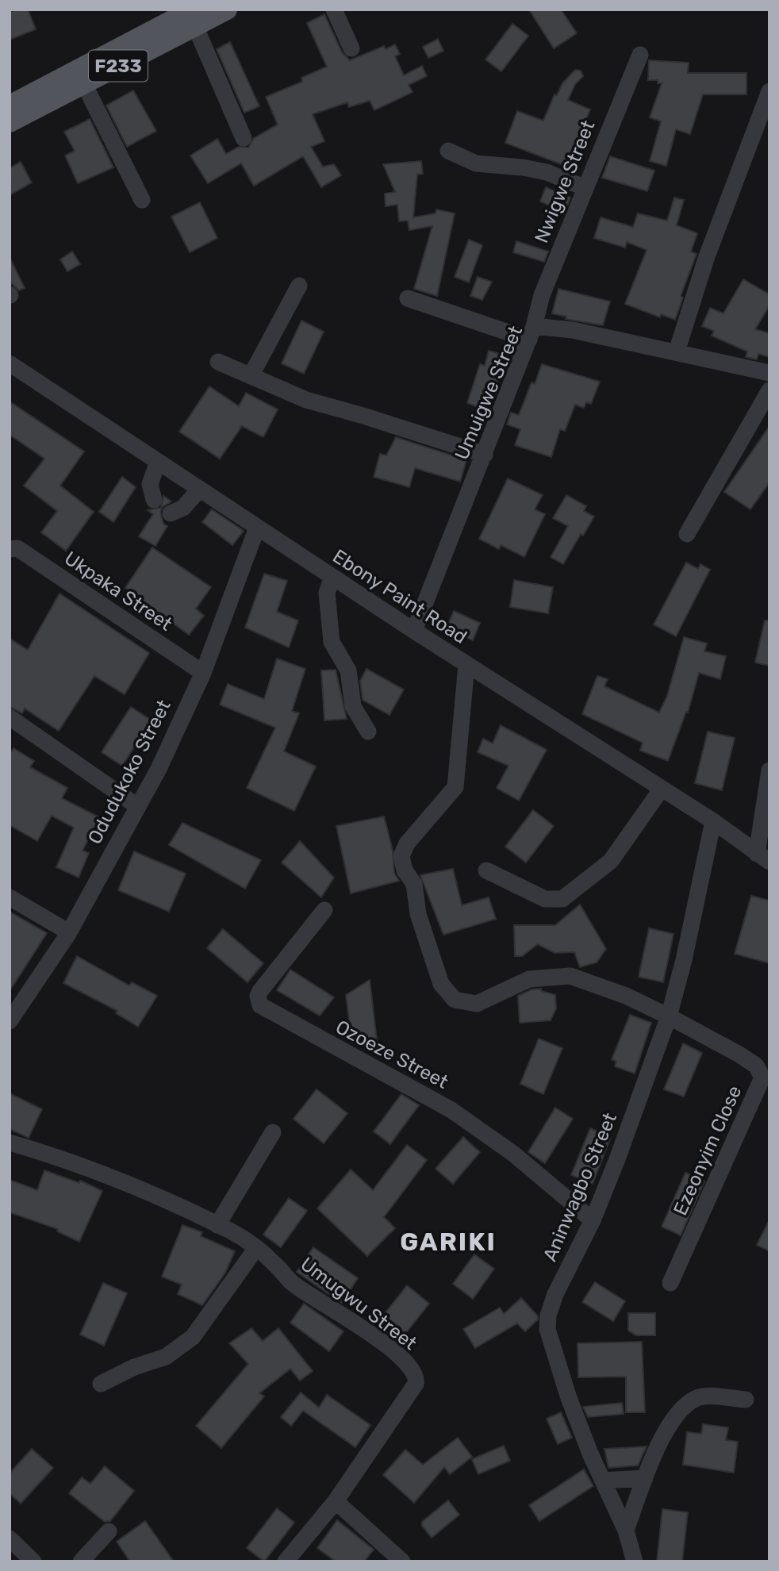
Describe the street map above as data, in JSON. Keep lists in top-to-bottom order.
{
  "streets": {
    "main road": ["F233"],
    "street": [
      "Nwigwe Street",
      "Umuigwe Street",
      "Ukpaka Street",
      "Ebony Paint Road",
      "Odudukoko Street",
      "Ozoeze Street",
      "Ezeonyim Close",
      "Aninwagbo Street",
      "Umugwu Street"
    ]
  },
  "crossings": [
    ["Nwigwe Street", "Umuigwe Street"],
    ["Umuigwe Street", "Ebony Paint Road"],
    ["Ukpaka Street", "Odudukoko Street"],
    ["Ebony Paint Road", "Odudukoko Street"],
    ["Ebony Paint Road", "Aninwagbo Street"],
    ["Ozoeze Street", "Aninwagbo Street"],
    ["Ezeonyim Close", "Aninwagbo Street"]
  ],
  "districts": ["GARIKI"]
}
